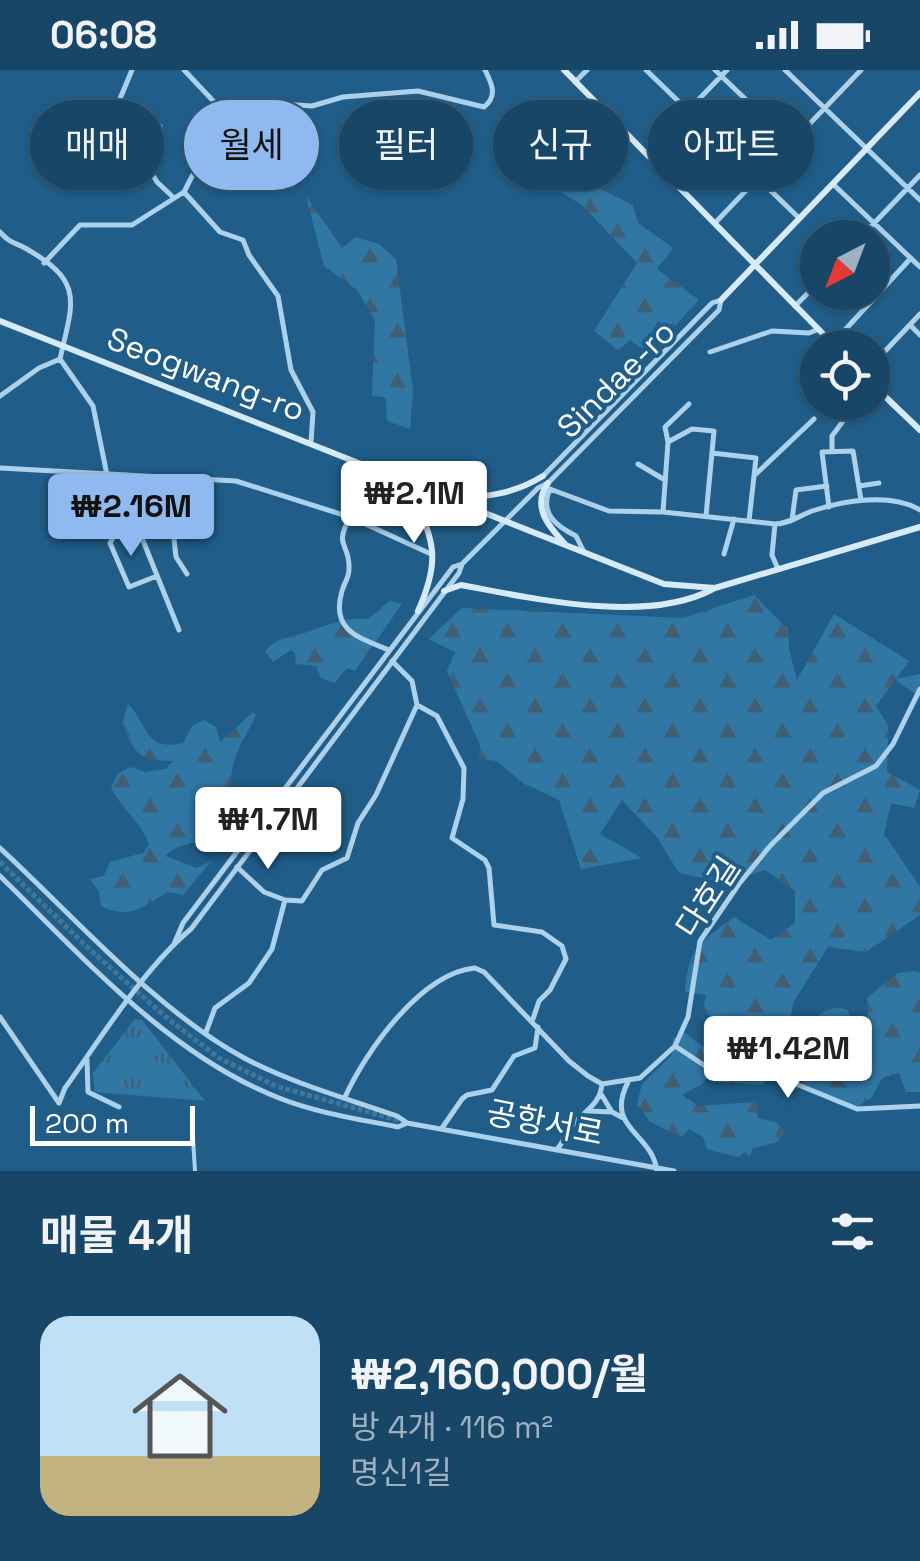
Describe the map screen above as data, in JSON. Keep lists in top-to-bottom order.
{
  "streets": {
    "main road": ["Seogwang-ro", "Sindae-ro"],
    "street": ["다호길", "공항서로"]
  },
  "crossings": [
    ["Seogwang-ro", "Sindae-ro"]
  ],
  "scale_bar": "200 m",
  "north": "bottom left",
  "page": {
    "status": "06:08",
    "chip": [
      "매매",
      "월세",
      "필터",
      "신규",
      "아파트"
    ],
    "price": [
      "₩2.1M",
      "₩2.16M",
      "₩1.7M",
      "₩1.42M"
    ],
    "scale": "200 m",
    "heading": "매물 4개",
    "list": [
      {
        "name": "₩2,160,000/월",
        "note": "방 4개 · 116 m² · 명신1길"
      }
    ]
  }
}
